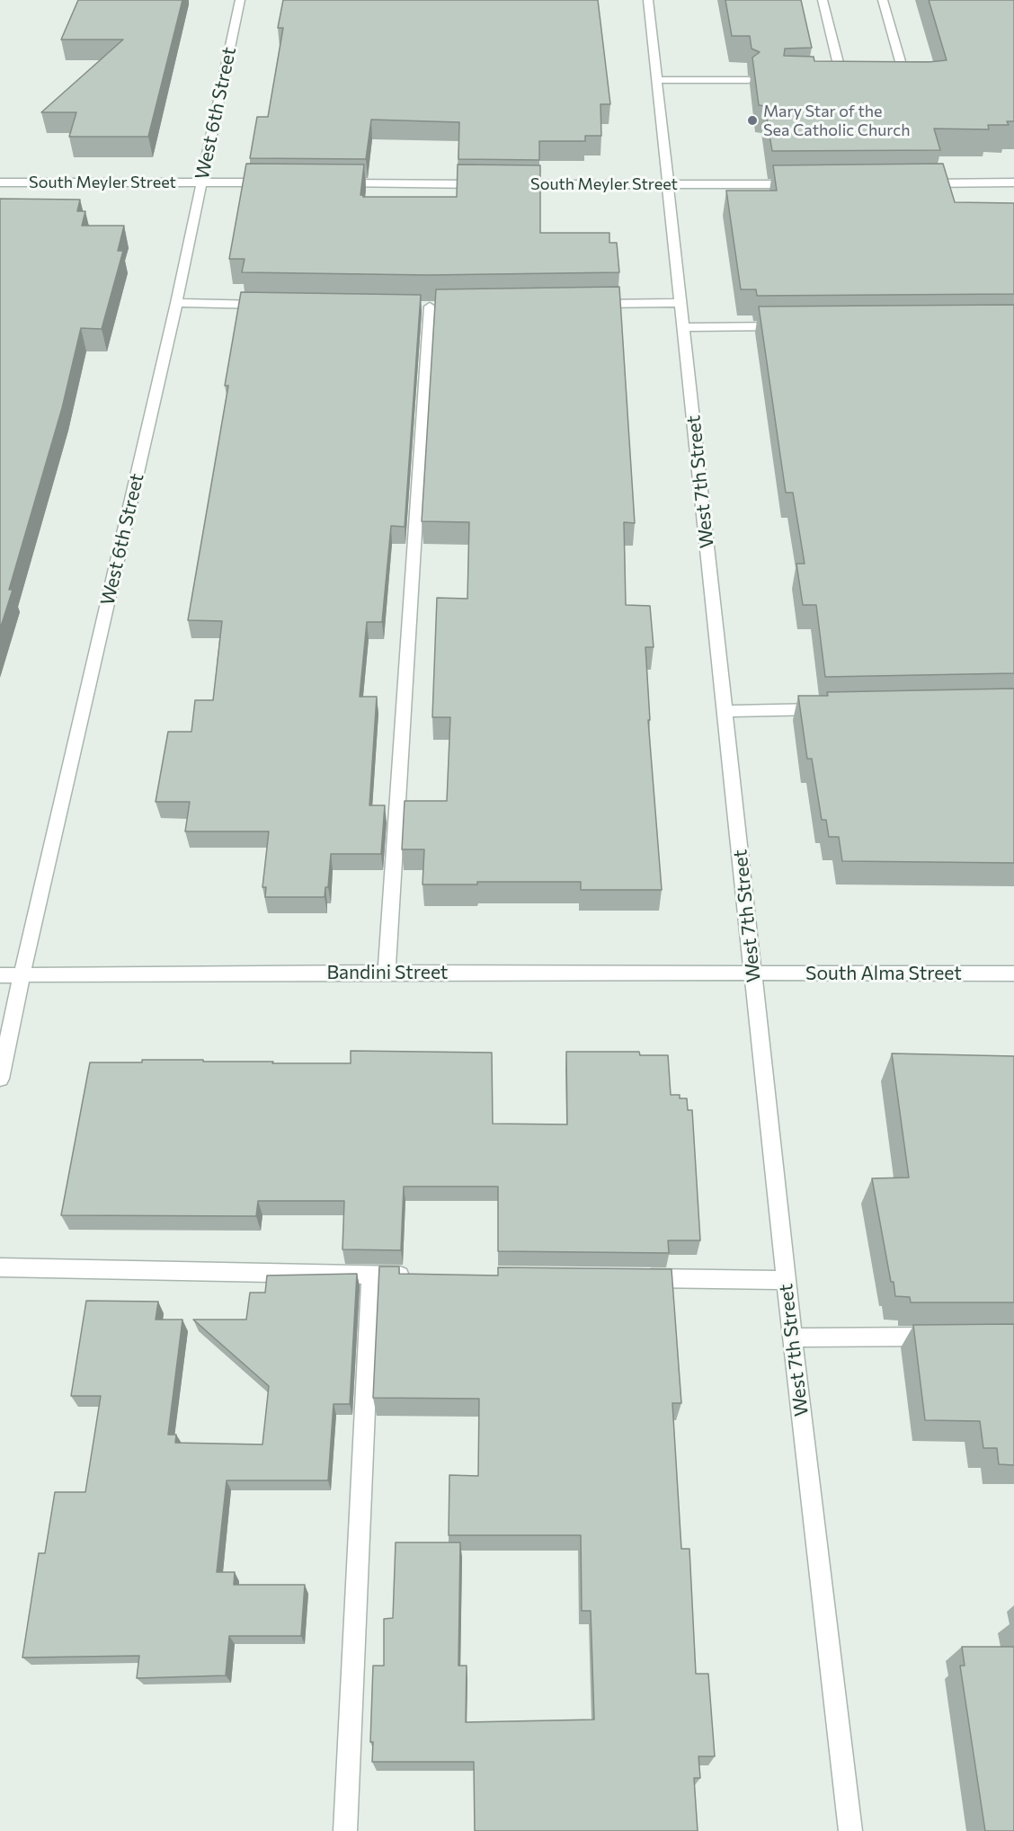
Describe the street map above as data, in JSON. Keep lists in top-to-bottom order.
{
  "streets": {
    "street": [
      "West 6th Street",
      "South Meyler Street",
      "West 7th Street",
      "Bandini Street",
      "South Alma Street"
    ]
  },
  "crossings": [
    ["West 6th Street", "South Meyler Street"],
    ["West 6th Street", "Bandini Street"],
    ["South Meyler Street", "West 7th Street"],
    ["West 7th Street", "Bandini Street"],
    ["West 7th Street", "South Alma Street"],
    ["Bandini Street", "South Alma Street"]
  ],
  "places": ["Mary Star of the Sea Catholic Church"]
}
